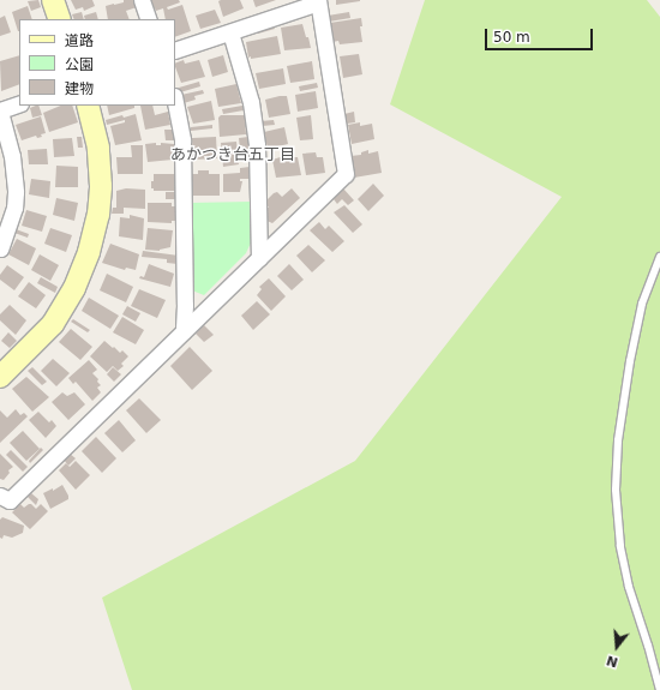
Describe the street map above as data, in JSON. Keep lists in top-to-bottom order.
{
  "districts": ["あかつき台五丁目"],
  "legend": ["道路", "公園", "建物"],
  "scale_bar": "50 m",
  "north": "bottom"
}
